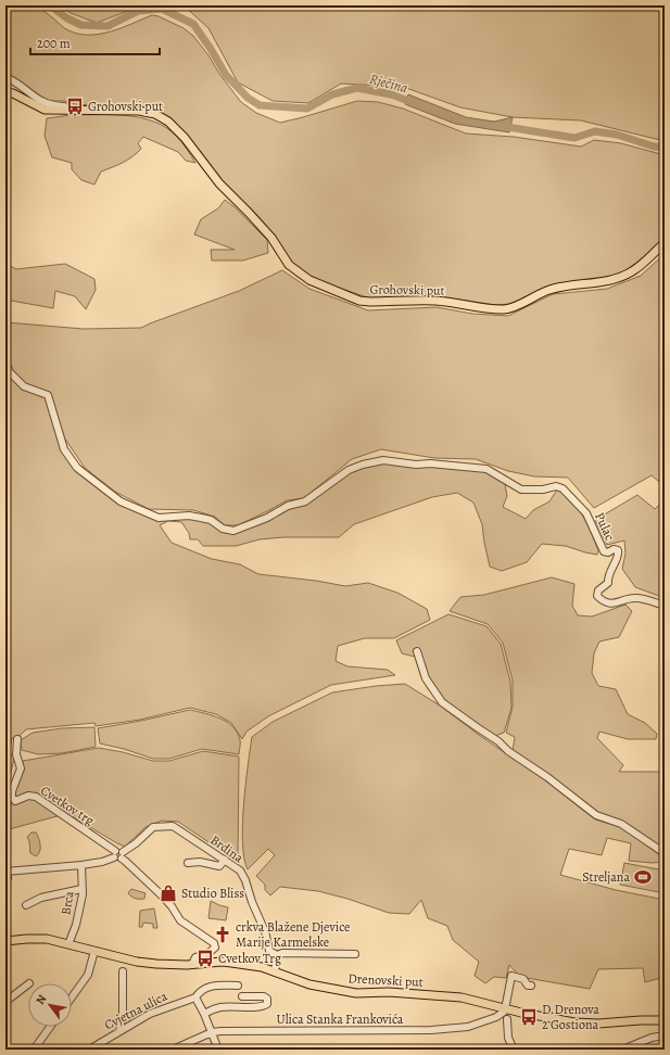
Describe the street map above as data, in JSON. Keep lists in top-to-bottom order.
{
  "streets": {
    "main road": ["Grohovski put", "Drenovski put"],
    "street": [
      "Pulac",
      "Cvetkov trg",
      "Brdina",
      "Brca",
      "Cvjetna ulica",
      "Ulica Stanka Frankovića"
    ]
  },
  "crossings": [
    ["Cvetkov trg", "Brdina"],
    ["Cvetkov trg", "Drenovski put"],
    ["Brca", "Drenovski put"],
    ["Drenovski put", "Ulica Stanka Frankovića"]
  ],
  "water": ["Rječina"],
  "places": {
    "bus stop": ["Grohovski put", "Cvetkov Trg", "D.Drenova 2 Gostiona"],
    "sports": ["Streljana"],
    "shop": ["Studio Bliss"],
    "church": ["crkva Blažene Djevice Marije Karmelske"]
  },
  "scale_bar": "200 m",
  "north": "top left"
}
